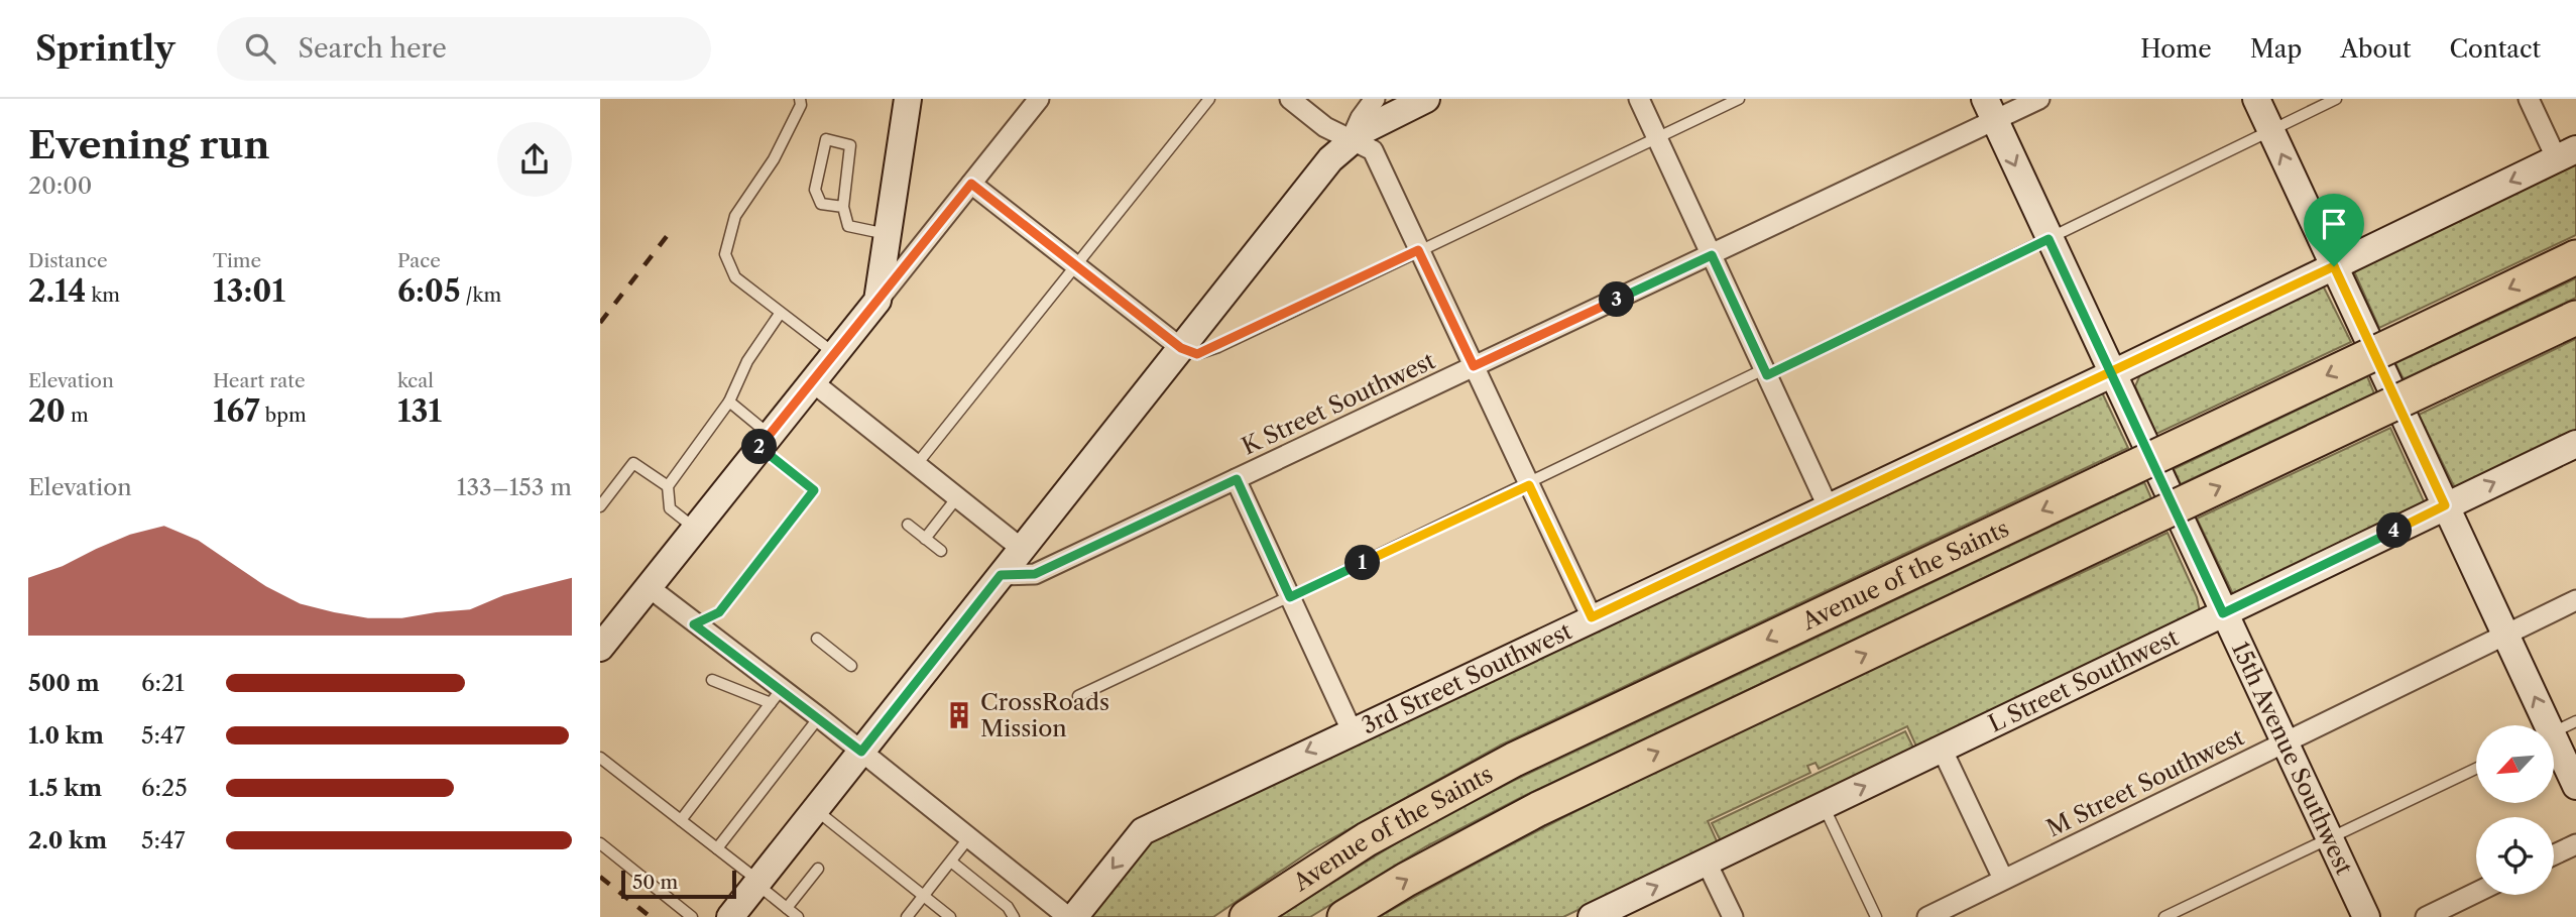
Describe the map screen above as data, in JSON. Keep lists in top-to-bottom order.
{
  "streets": {
    "highway": ["Avenue of the Saints"],
    "street": [
      "K Street Southwest",
      "3rd Street Southwest",
      "L Street Southwest",
      "15th Avenue Southwest",
      "M Street Southwest"
    ]
  },
  "crossings": [
    ["K Street Southwest", "15th Avenue Southwest"],
    ["3rd Street Southwest", "15th Avenue Southwest"],
    ["L Street Southwest", "15th Avenue Southwest"],
    ["15th Avenue Southwest", "M Street Southwest"]
  ],
  "one_way": ["3rd Street Southwest", "L Street Southwest"],
  "places": {
    "building": ["CrossRoads Mission"]
  },
  "scale_bar": "50 m",
  "north": "bottom left",
  "page": {
    "header": "Sprintly",
    "search": "Search here",
    "nav": [
      "Home",
      "Map",
      "About",
      "Contact"
    ],
    "heading": ["Evening run", "20:00"],
    "stats": [
      ["Distance", "2.14 km"],
      ["Time", "13:01"],
      ["Pace", "6:05 /km"],
      ["Elevation", "20 m"],
      ["Heart rate", "167 bpm"],
      ["kcal", "131"]
    ],
    "pins": [
      "3",
      "2",
      "4",
      "1"
    ],
    "chart": ["Elevation", "133–153 m"],
    "list": [
      {
        "name": "500 m",
        "note": "6:21"
      },
      {
        "name": "1.0 km",
        "note": "5:47"
      },
      {
        "name": "1.5 km",
        "note": "6:25"
      },
      {
        "name": "2.0 km",
        "note": "5:47"
      }
    ],
    "scale": "50 m"
  }
}
